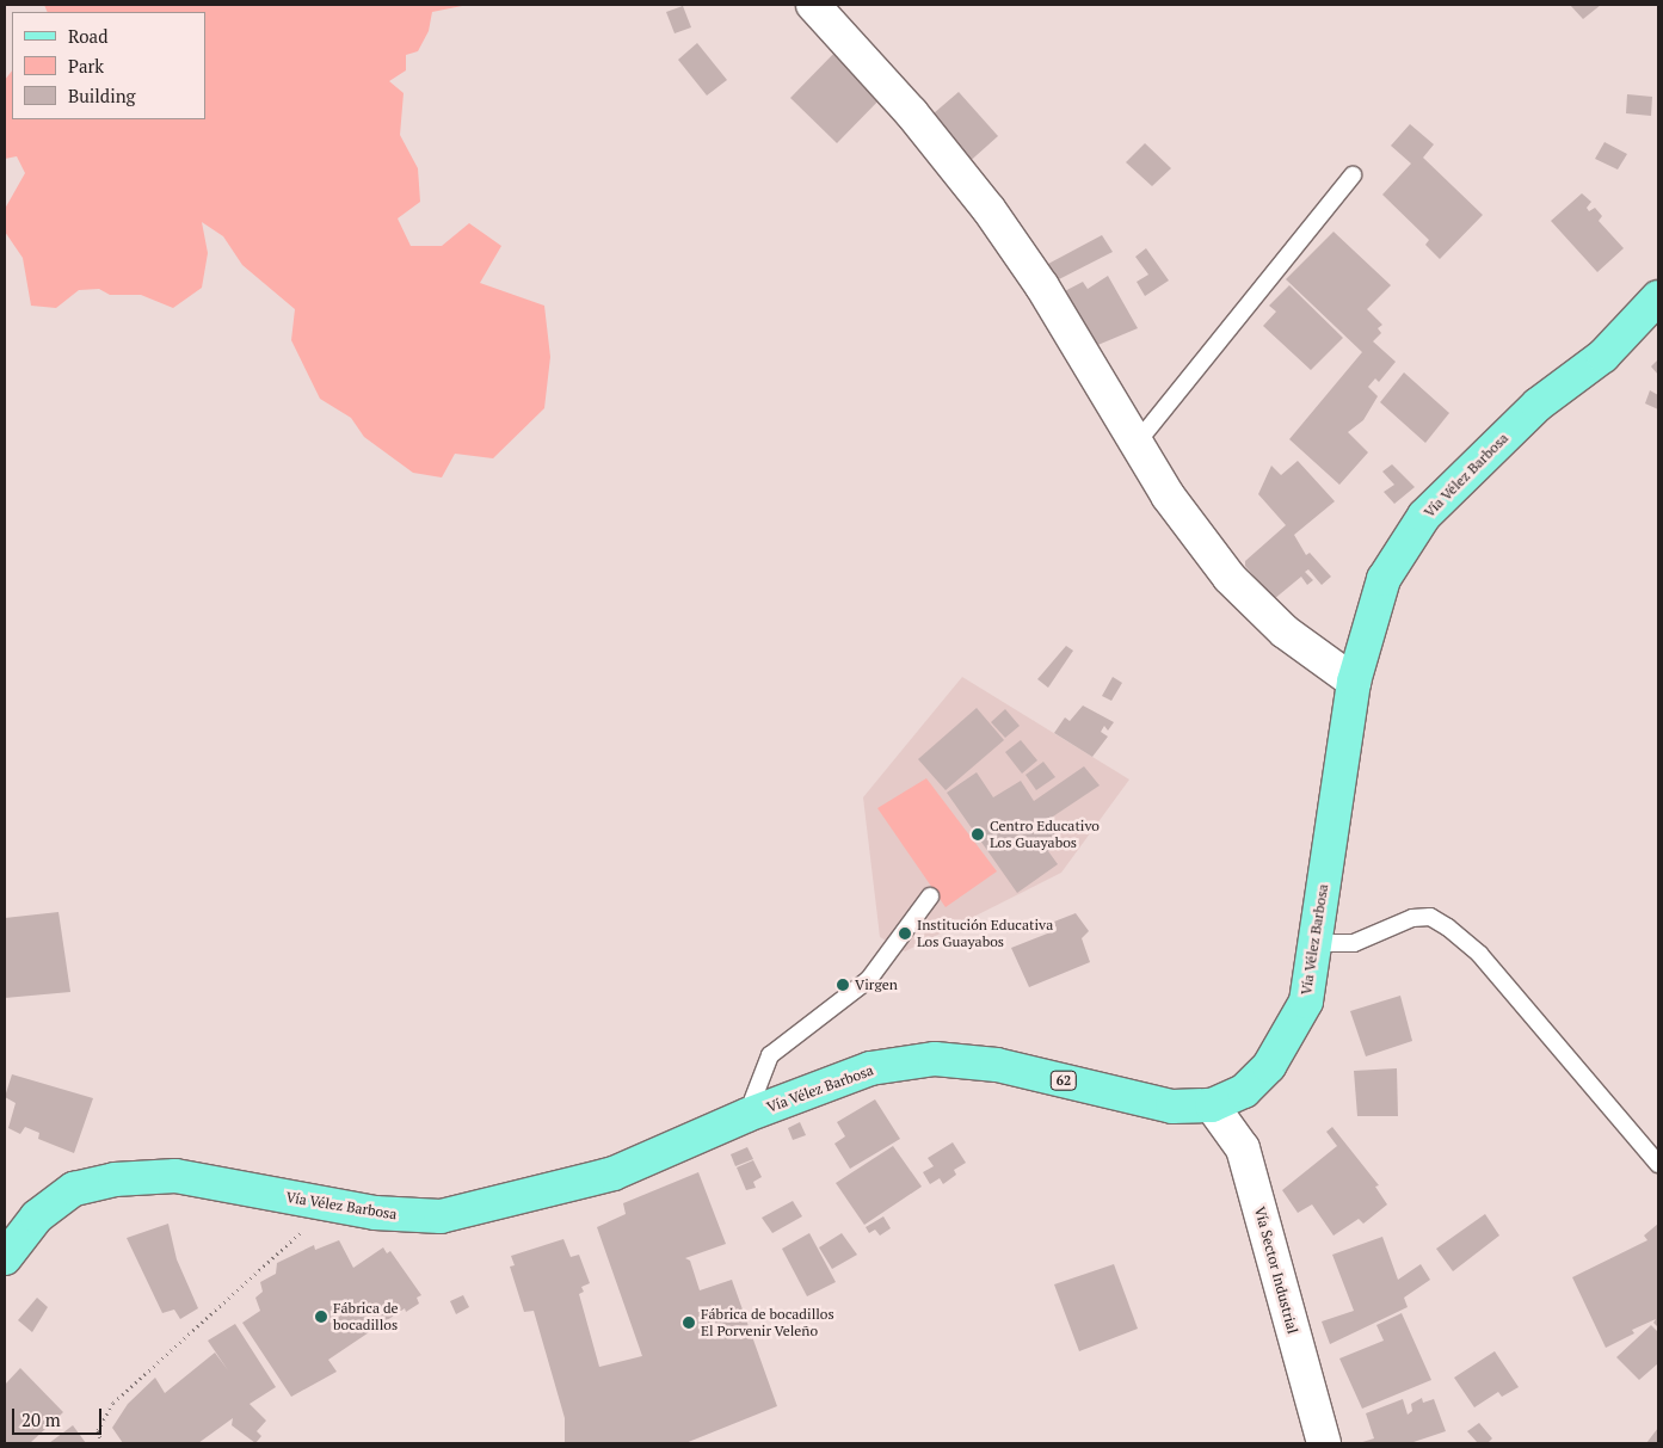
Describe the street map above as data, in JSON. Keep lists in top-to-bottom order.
{
  "streets": {
    "main road": ["Vía Vélez Barbosa", "62"],
    "street": ["Vía Sector Industrial"]
  },
  "crossings": [
    ["Vía Vélez Barbosa", "Vía Sector Industrial"]
  ],
  "places": [
    "Centro Educativo Los Guayabos",
    "Institución Educativa Los Guayabos",
    "Virgen",
    "Fábrica de bocadillos",
    "Fábrica de bocadillos El Porvenir Veleño"
  ],
  "legend": ["Road", "Park", "Building"],
  "scale_bar": "20 m"
}
